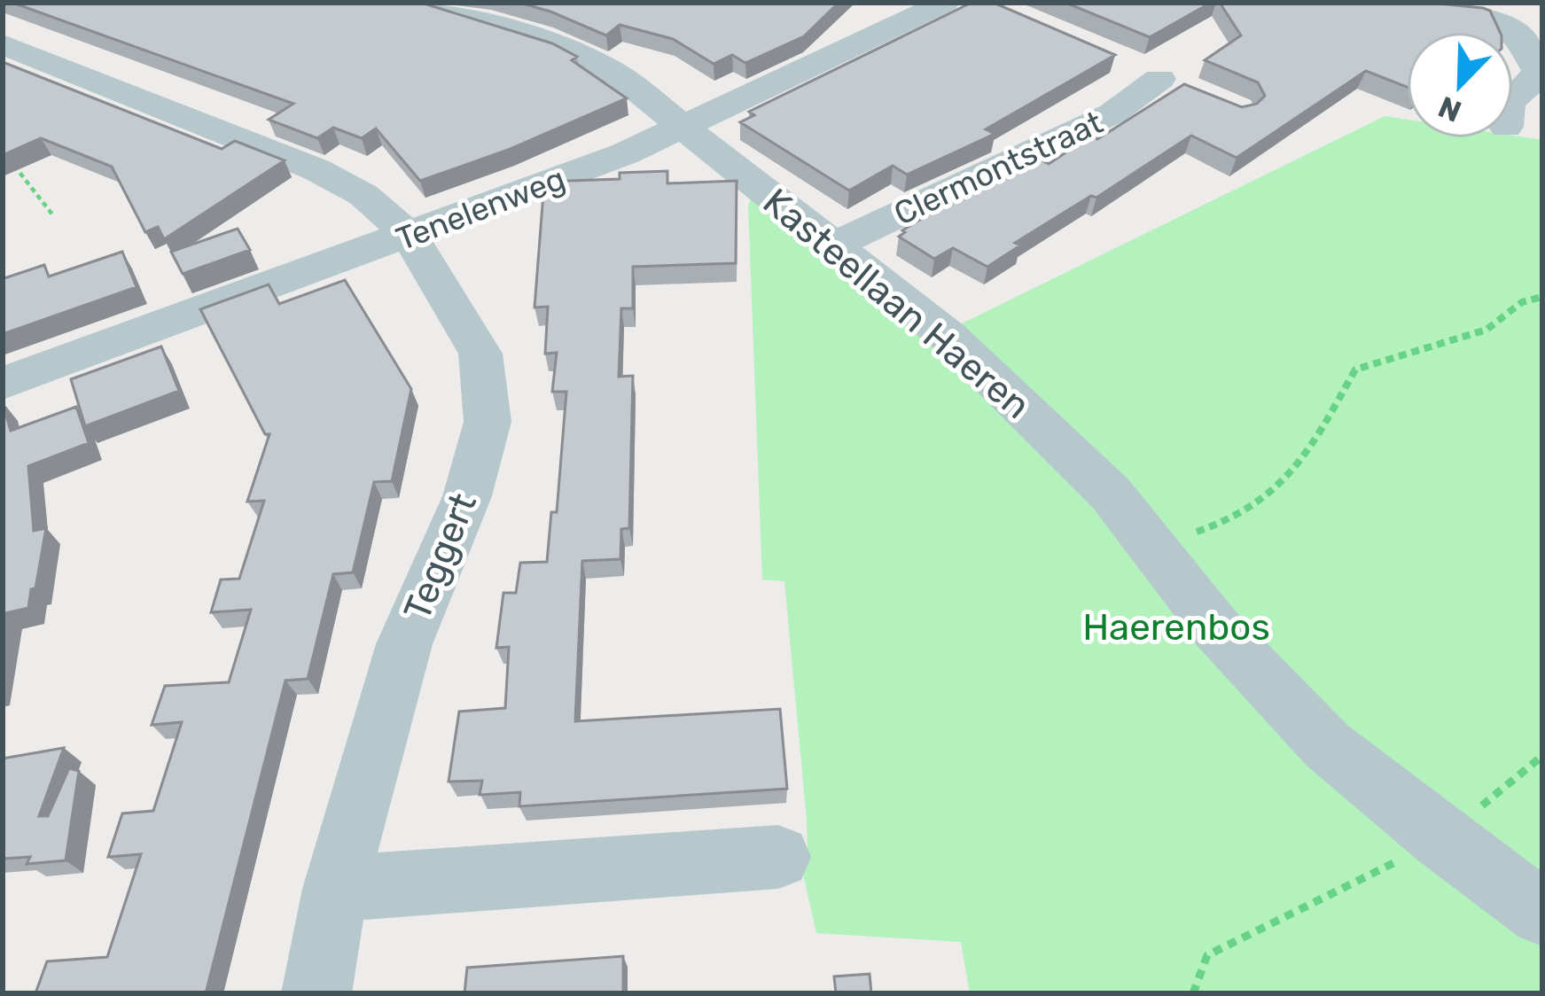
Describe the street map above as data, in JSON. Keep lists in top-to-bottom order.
{
  "streets": {
    "street": [
      "Clermontstraat",
      "Tenelenweg",
      "Kasteellaan Haeren",
      "Teggert"
    ]
  },
  "crossings": [
    ["Clermontstraat", "Kasteellaan Haeren"],
    ["Tenelenweg", "Kasteellaan Haeren"],
    ["Tenelenweg", "Teggert"]
  ],
  "parks": ["Haerenbos"],
  "north": "bottom left"
}
